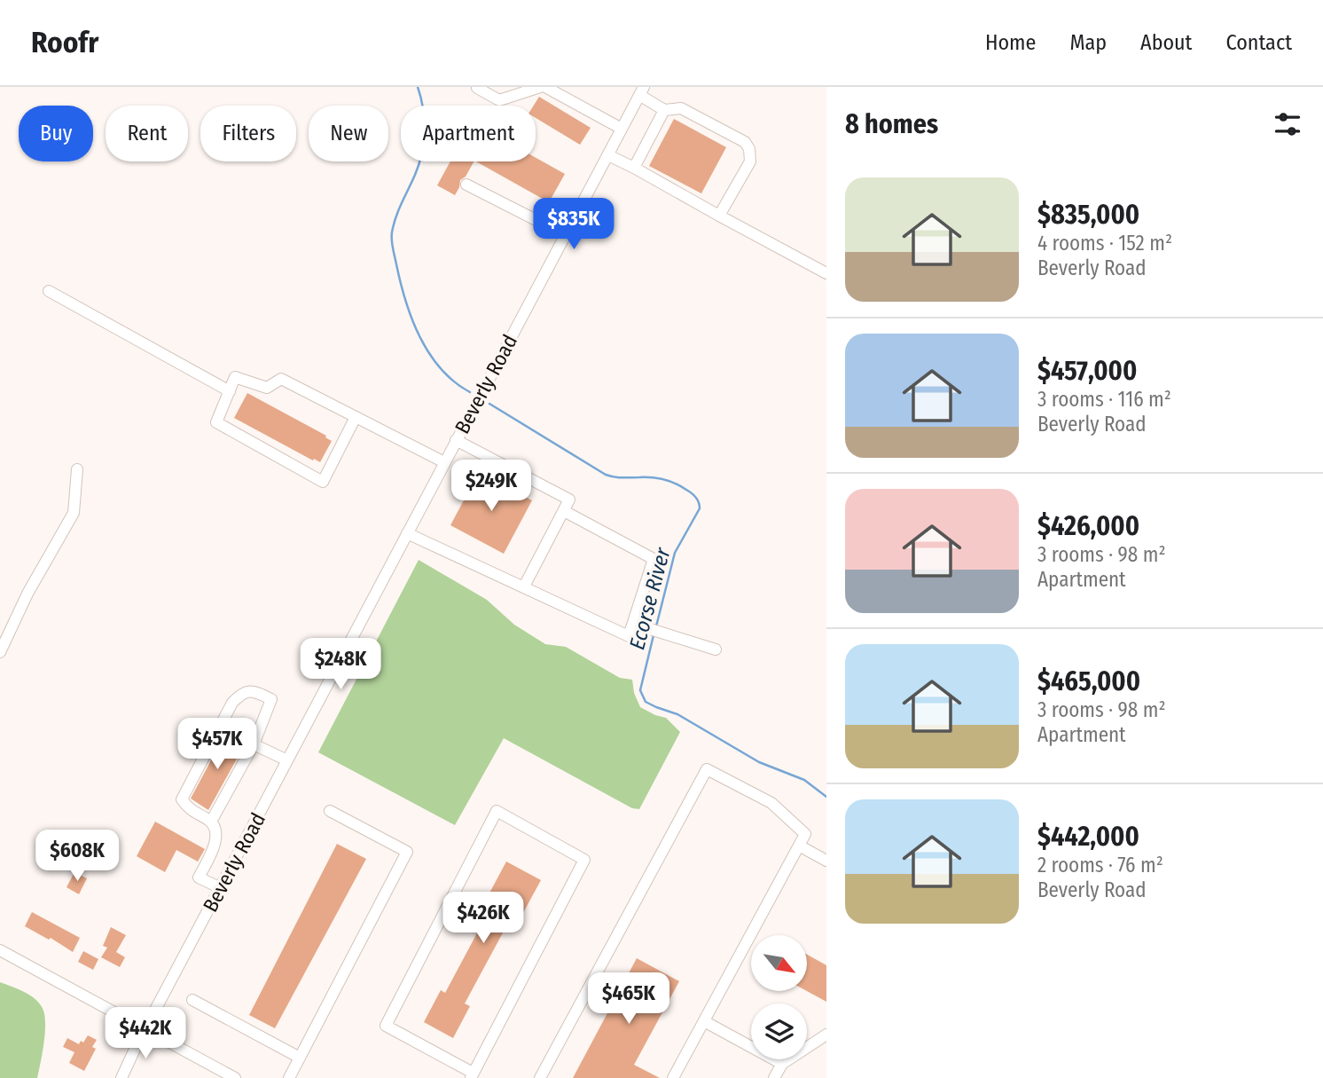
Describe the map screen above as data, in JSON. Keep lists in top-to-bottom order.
{
  "streets": {
    "street": ["Beverly Road"]
  },
  "water": ["Ecorse River"],
  "north": "bottom right",
  "page": {
    "header": "Roofr",
    "nav": [
      "Home",
      "Map",
      "About",
      "Contact"
    ],
    "heading": "8 homes",
    "chip": [
      "Buy",
      "Rent",
      "Filters",
      "New",
      "Apartment"
    ],
    "list": [
      {
        "name": "$835,000",
        "note": "4 rooms · 152 m² · Beverly Road"
      },
      {
        "name": "$457,000",
        "note": "3 rooms · 116 m² · Beverly Road"
      },
      {
        "name": "$426,000",
        "note": "3 rooms · 98 m² · Apartment"
      },
      {
        "name": "$465,000",
        "note": "3 rooms · 98 m² · Apartment"
      },
      {
        "name": "$442,000",
        "note": "2 rooms · 76 m² · Beverly Road"
      }
    ],
    "price": [
      "$835K",
      "$249K",
      "$248K",
      "$457K",
      "$608K",
      "$426K",
      "$465K",
      "$442K"
    ]
  }
}
